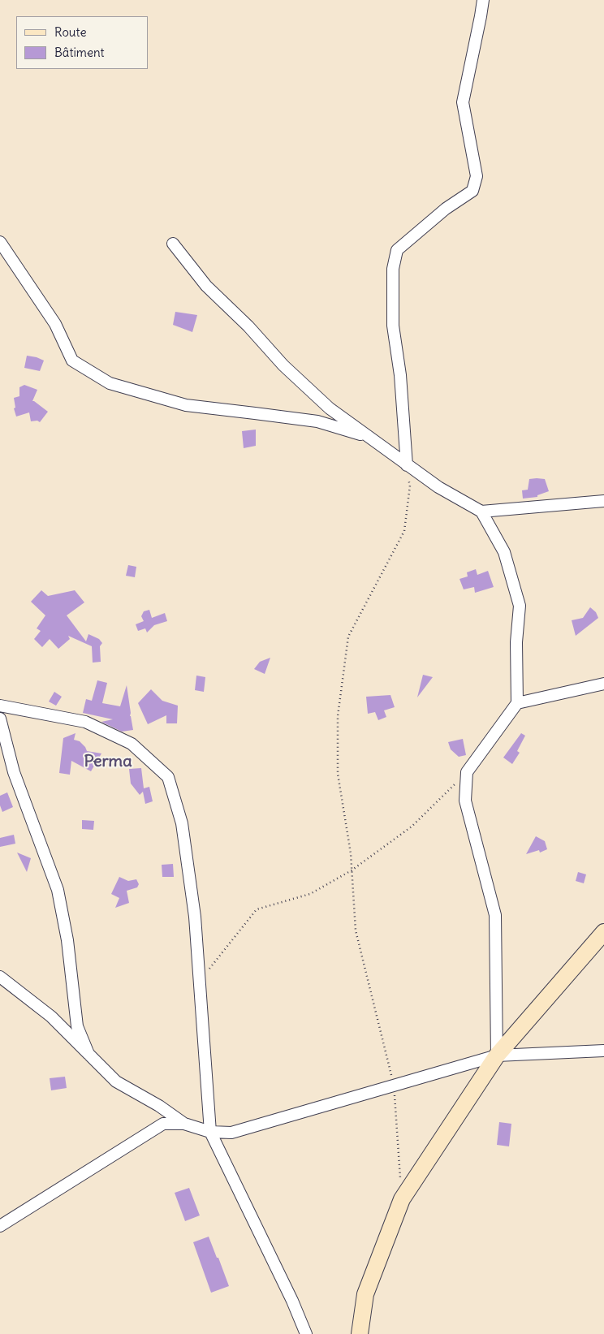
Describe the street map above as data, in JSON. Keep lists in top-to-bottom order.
{
  "districts": ["Perma"],
  "legend": ["Route", "Bâtiment"]
}
